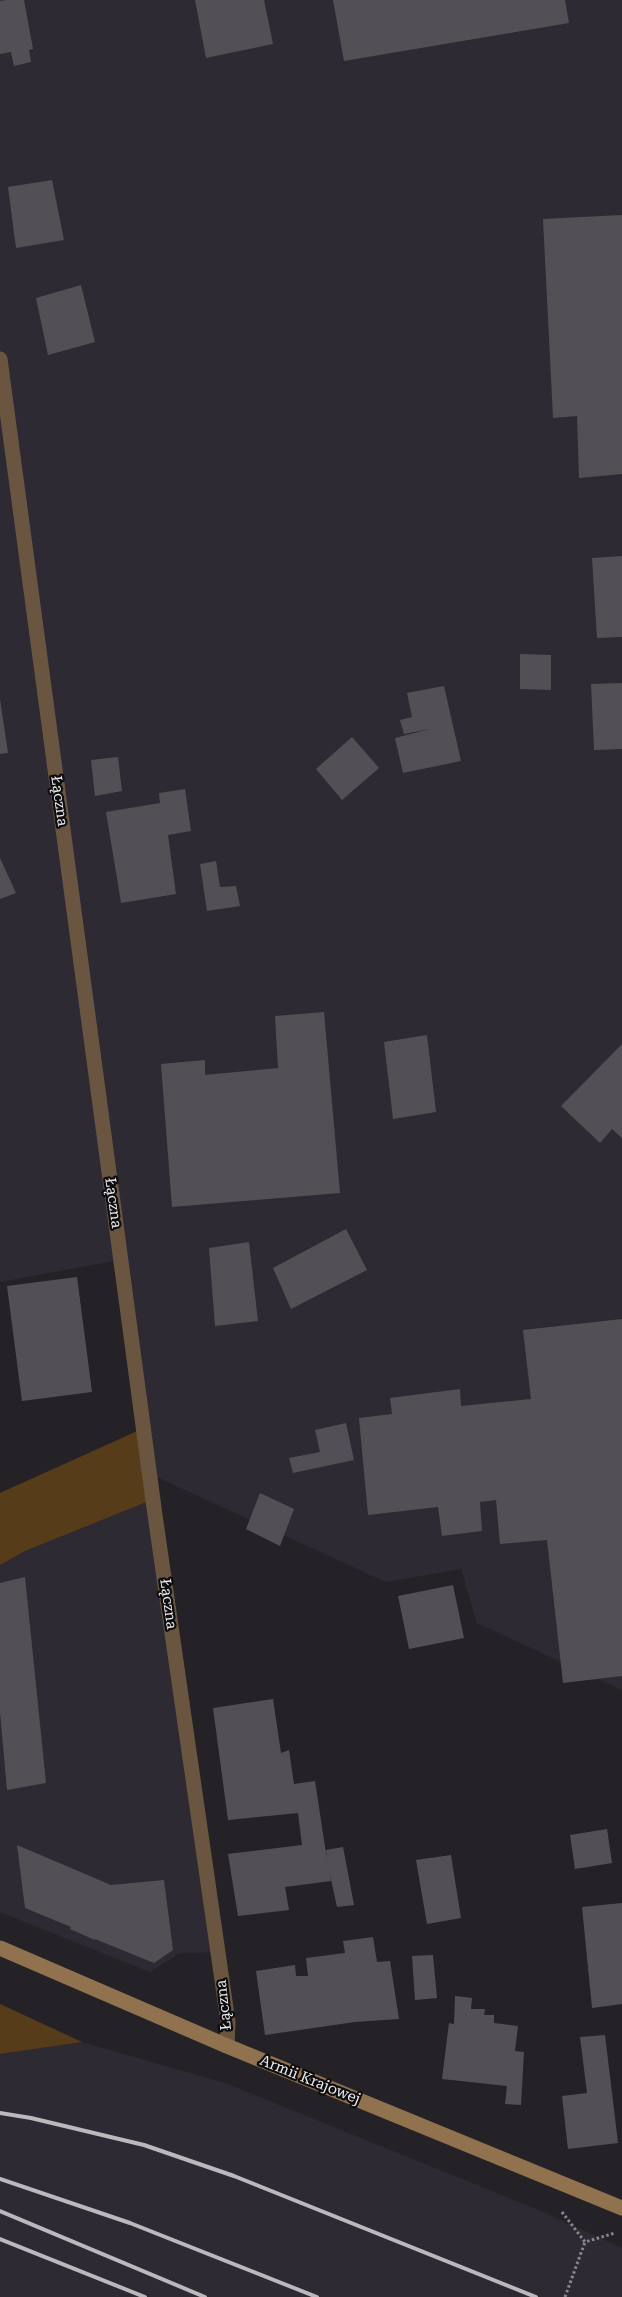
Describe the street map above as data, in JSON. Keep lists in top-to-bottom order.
{
  "streets": {
    "street": ["Łączna", "Armii Krajowej"]
  },
  "crossings": [
    ["Łączna", "Armii Krajowej"]
  ]
}
